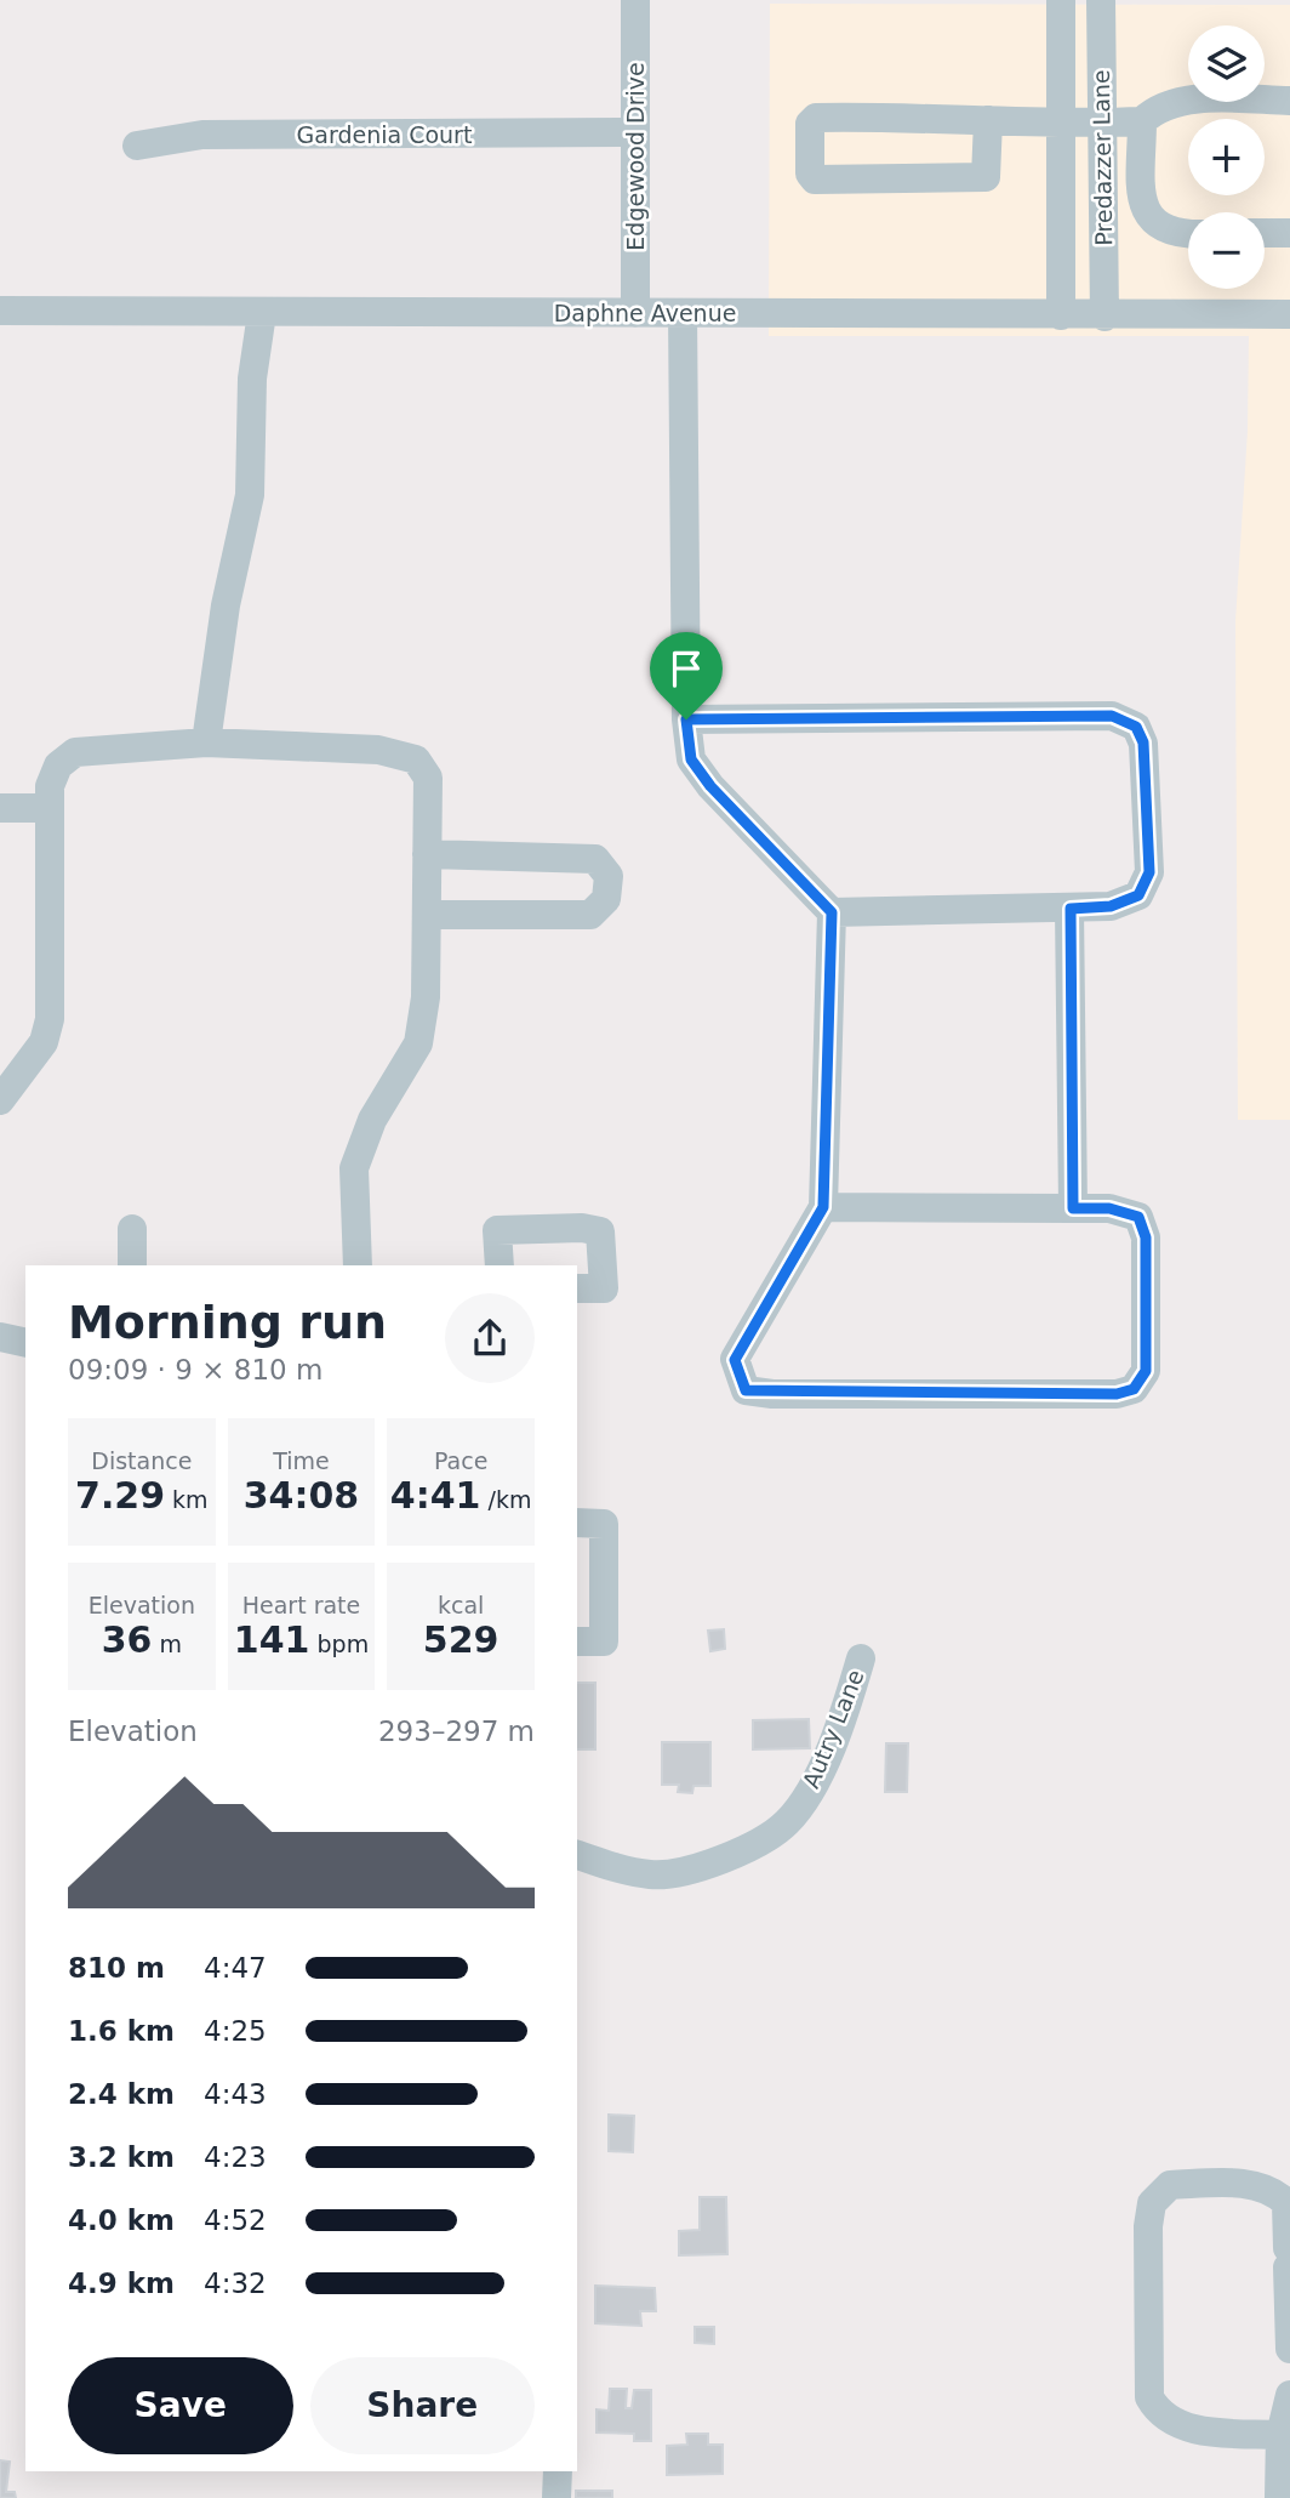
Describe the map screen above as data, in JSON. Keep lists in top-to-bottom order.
{
  "streets": {
    "street": [
      "Gardenia Court",
      "Edgewood Drive",
      "Predazzer Lane",
      "Daphne Avenue",
      "Autry Lane"
    ]
  },
  "crossings": [
    ["Gardenia Court", "Edgewood Drive"],
    ["Edgewood Drive", "Daphne Avenue"],
    ["Predazzer Lane", "Daphne Avenue"]
  ],
  "page": {
    "map_buttons": ["+", "−"],
    "heading": ["Morning run", "09:09 · 9 × 810 m"],
    "stats": [
      ["Distance", "7.29 km"],
      ["Time", "34:08"],
      ["Pace", "4:41 /km"],
      ["Elevation", "36 m"],
      ["Heart rate", "141 bpm"],
      ["kcal", "529"]
    ],
    "chart": ["Elevation", "293–297 m"],
    "list": [
      {
        "name": "810 m",
        "note": "4:47"
      },
      {
        "name": "1.6 km",
        "note": "4:25"
      },
      {
        "name": "2.4 km",
        "note": "4:43"
      },
      {
        "name": "3.2 km",
        "note": "4:23"
      },
      {
        "name": "4.0 km",
        "note": "4:52"
      },
      {
        "name": "4.9 km",
        "note": "4:32"
      }
    ],
    "buttons": ["Save", "Share"]
  }
}
